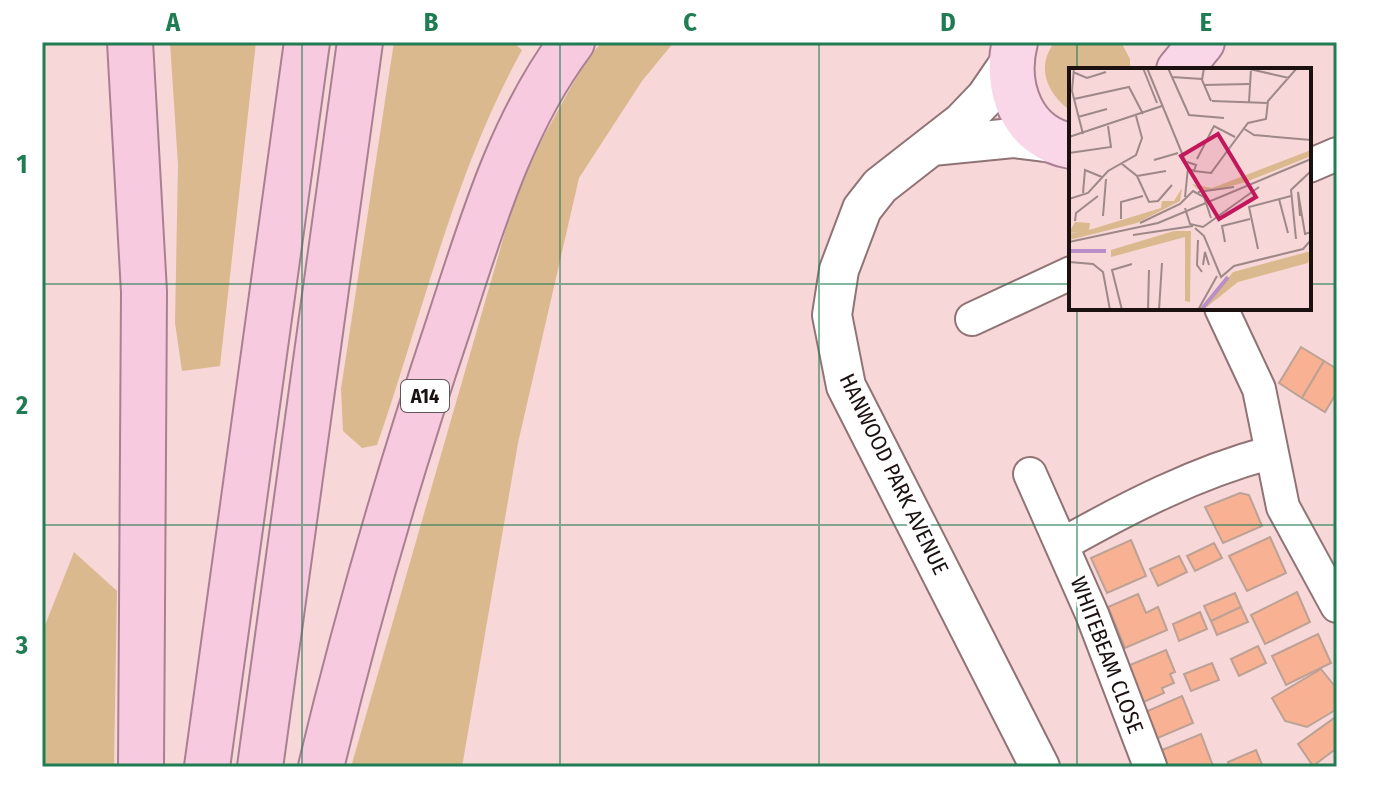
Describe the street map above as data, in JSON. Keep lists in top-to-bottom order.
{
  "streets": {
    "highway": ["A14"],
    "street": ["HANWOOD PARK AVENUE", "WHITEBEAM CLOSE"]
  },
  "grid": {
    "columns": [
      "A",
      "B",
      "C",
      "D",
      "E"
    ],
    "rows": ["1", "2", "3"]
  }
}
